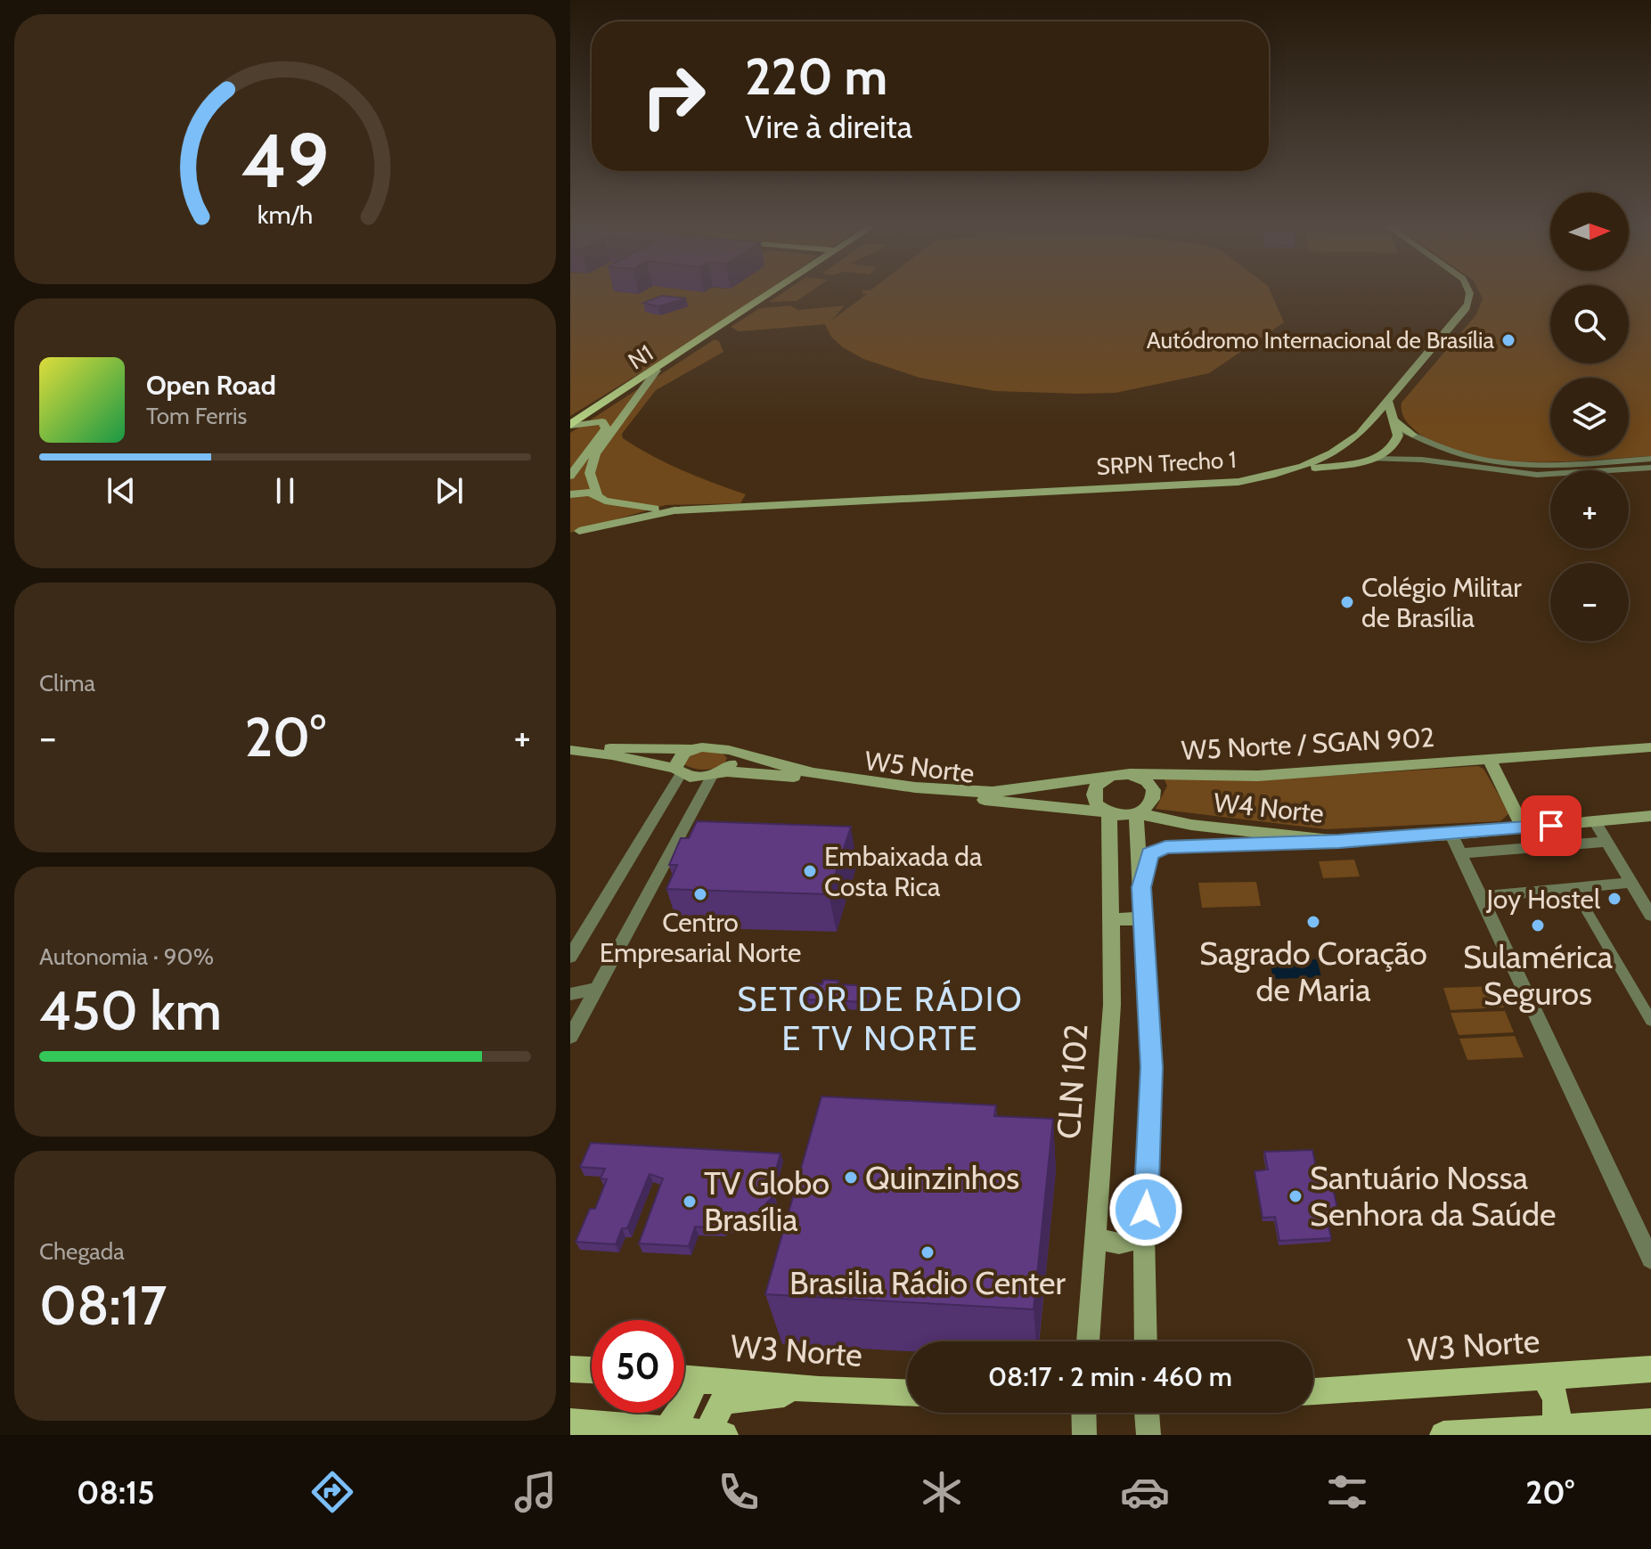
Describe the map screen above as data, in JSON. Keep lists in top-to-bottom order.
{
  "streets": {
    "highway": ["N1"],
    "main road": [
      "SRPN Trecho 1",
      "W5 Norte / SGAN 902",
      "W5 Norte",
      "W4 Norte",
      "CLN 102",
      "W3 Norte"
    ]
  },
  "crossings": [
    ["W5 Norte / SGAN 902", "W5 Norte"],
    ["W5 Norte / SGAN 902", "W4 Norte"],
    ["W5 Norte / SGAN 902", "CLN 102"],
    ["W5 Norte", "W4 Norte"],
    ["W5 Norte", "CLN 102"],
    ["W4 Norte", "CLN 102"]
  ],
  "districts": ["SETOR DE RÁDIO E TV NORTE"],
  "places": [
    "Autódromo Internacional de Brasília",
    "Colégio Militar de Brasília",
    "Embaixada da Costa Rica",
    "Centro Empresarial Norte",
    "Joy Hostel",
    "Sagrado Coração de Maria",
    "Sulamérica Seguros",
    "Quinzinhos",
    "Santuário Nossa Senhora da Saúde",
    "TV Globo Brasília",
    "Brasilia Rádio Center"
  ],
  "north": "right",
  "page": {
    "turn": ["220 m", "Vire à direita"],
    "map_buttons": ["+", "−"],
    "song": ["Open Road", "Tom Ferris"],
    "tile": [
      "Clima",
      ["Autonomia · 90%", "450 km"],
      ["Chegada", "08:17"]
    ],
    "heat": ["−", "20°", "+"],
    "limit": "50",
    "trip": "08:17 · 2 min · 460 m",
    "tabs": ["08:15", "20°"],
    "gauge": ["49", "km/h"]
  }
}
